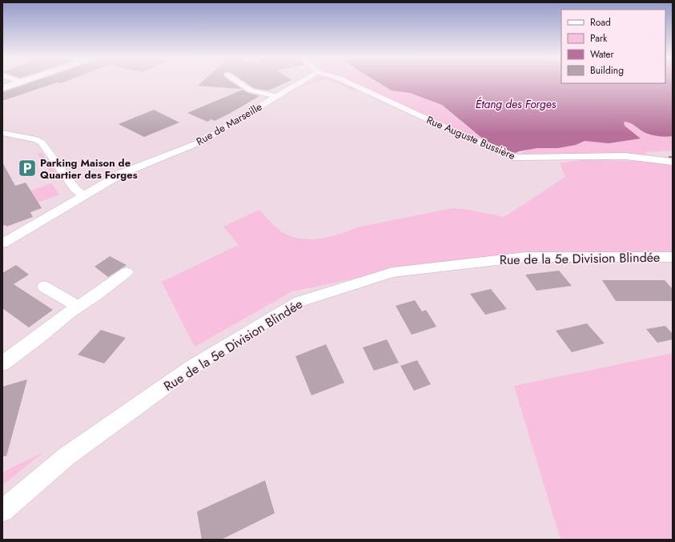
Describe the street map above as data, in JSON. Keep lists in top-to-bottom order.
{
  "streets": {
    "street": ["Rue de Marseille", "Rue Auguste Bussière", "Rue de la 5e Division Blindée"]
  },
  "water": ["Étang des Forges"],
  "places": {
    "parking": ["Parking Maison de Quartier des Forges"]
  },
  "legend": [
    "Road",
    "Park",
    "Water",
    "Building"
  ]
}
